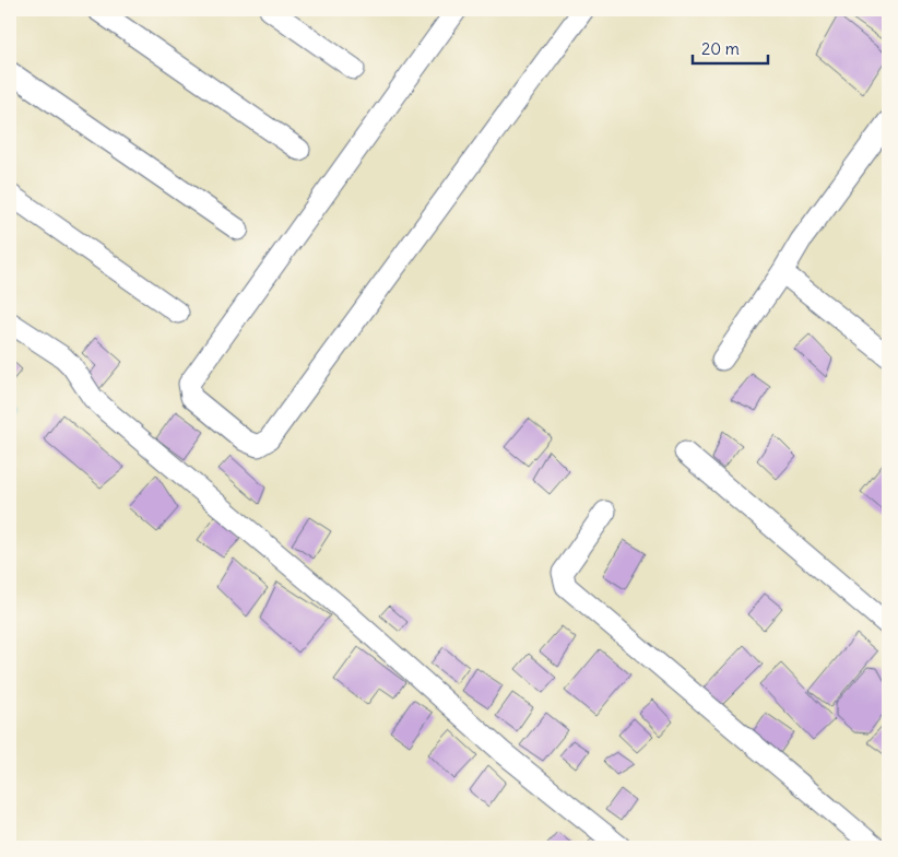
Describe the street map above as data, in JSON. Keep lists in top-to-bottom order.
{
  "scale_bar": "20 m"
}
